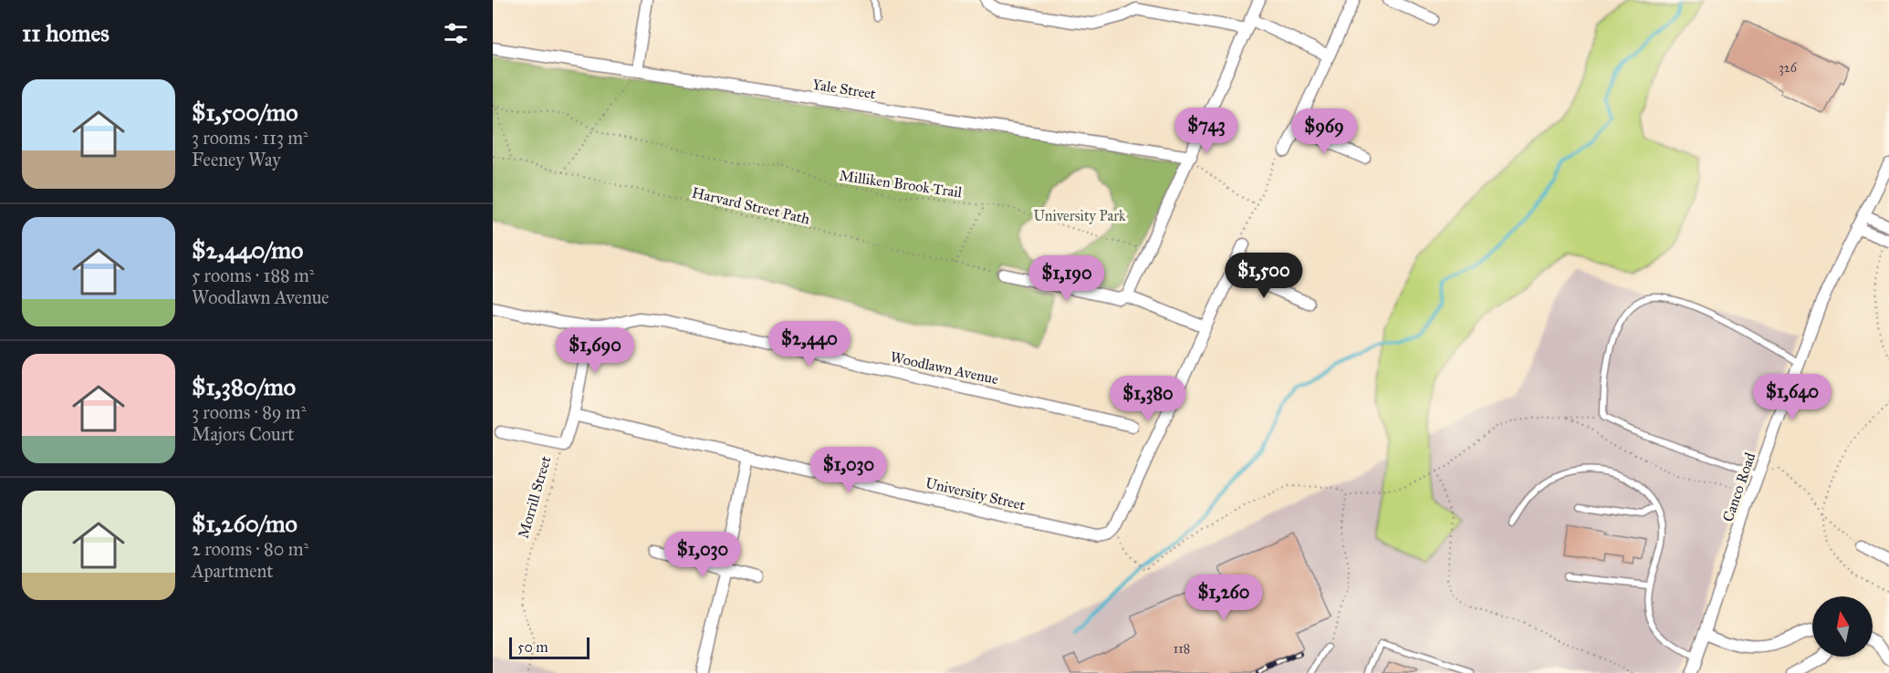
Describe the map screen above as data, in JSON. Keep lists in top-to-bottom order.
{
  "streets": {
    "street": [
      "Yale Street",
      "Woodlawn Avenue",
      "Canco Road",
      "University Street",
      "Morrill Street"
    ],
    "path": ["Milliken Brook Trail", "Harvard Street Path"]
  },
  "crossings": [
    ["Woodlawn Avenue", "Morrill Street"],
    ["University Street", "Morrill Street"]
  ],
  "parks": ["University Park"],
  "house_numbers": ["326", "118"],
  "scale_bar": "50 m",
  "north": "top",
  "page": {
    "heading": "11 homes",
    "list": [
      {
        "name": "$1,500/mo",
        "note": "3 rooms · 113 m² · Feeney Way"
      },
      {
        "name": "$2,440/mo",
        "note": "5 rooms · 188 m² · Woodlawn Avenue"
      },
      {
        "name": "$1,380/mo",
        "note": "3 rooms · 89 m² · Majors Court"
      },
      {
        "name": "$1,260/mo",
        "note": "2 rooms · 80 m² · Apartment"
      }
    ],
    "price": [
      "$743",
      "$969",
      "$1,500",
      "$1,190",
      "$2,440",
      "$1,690",
      "$1,640",
      "$1,380",
      "$1,030",
      "$1,030",
      "$1,260"
    ],
    "scale": "50 m"
  }
}
